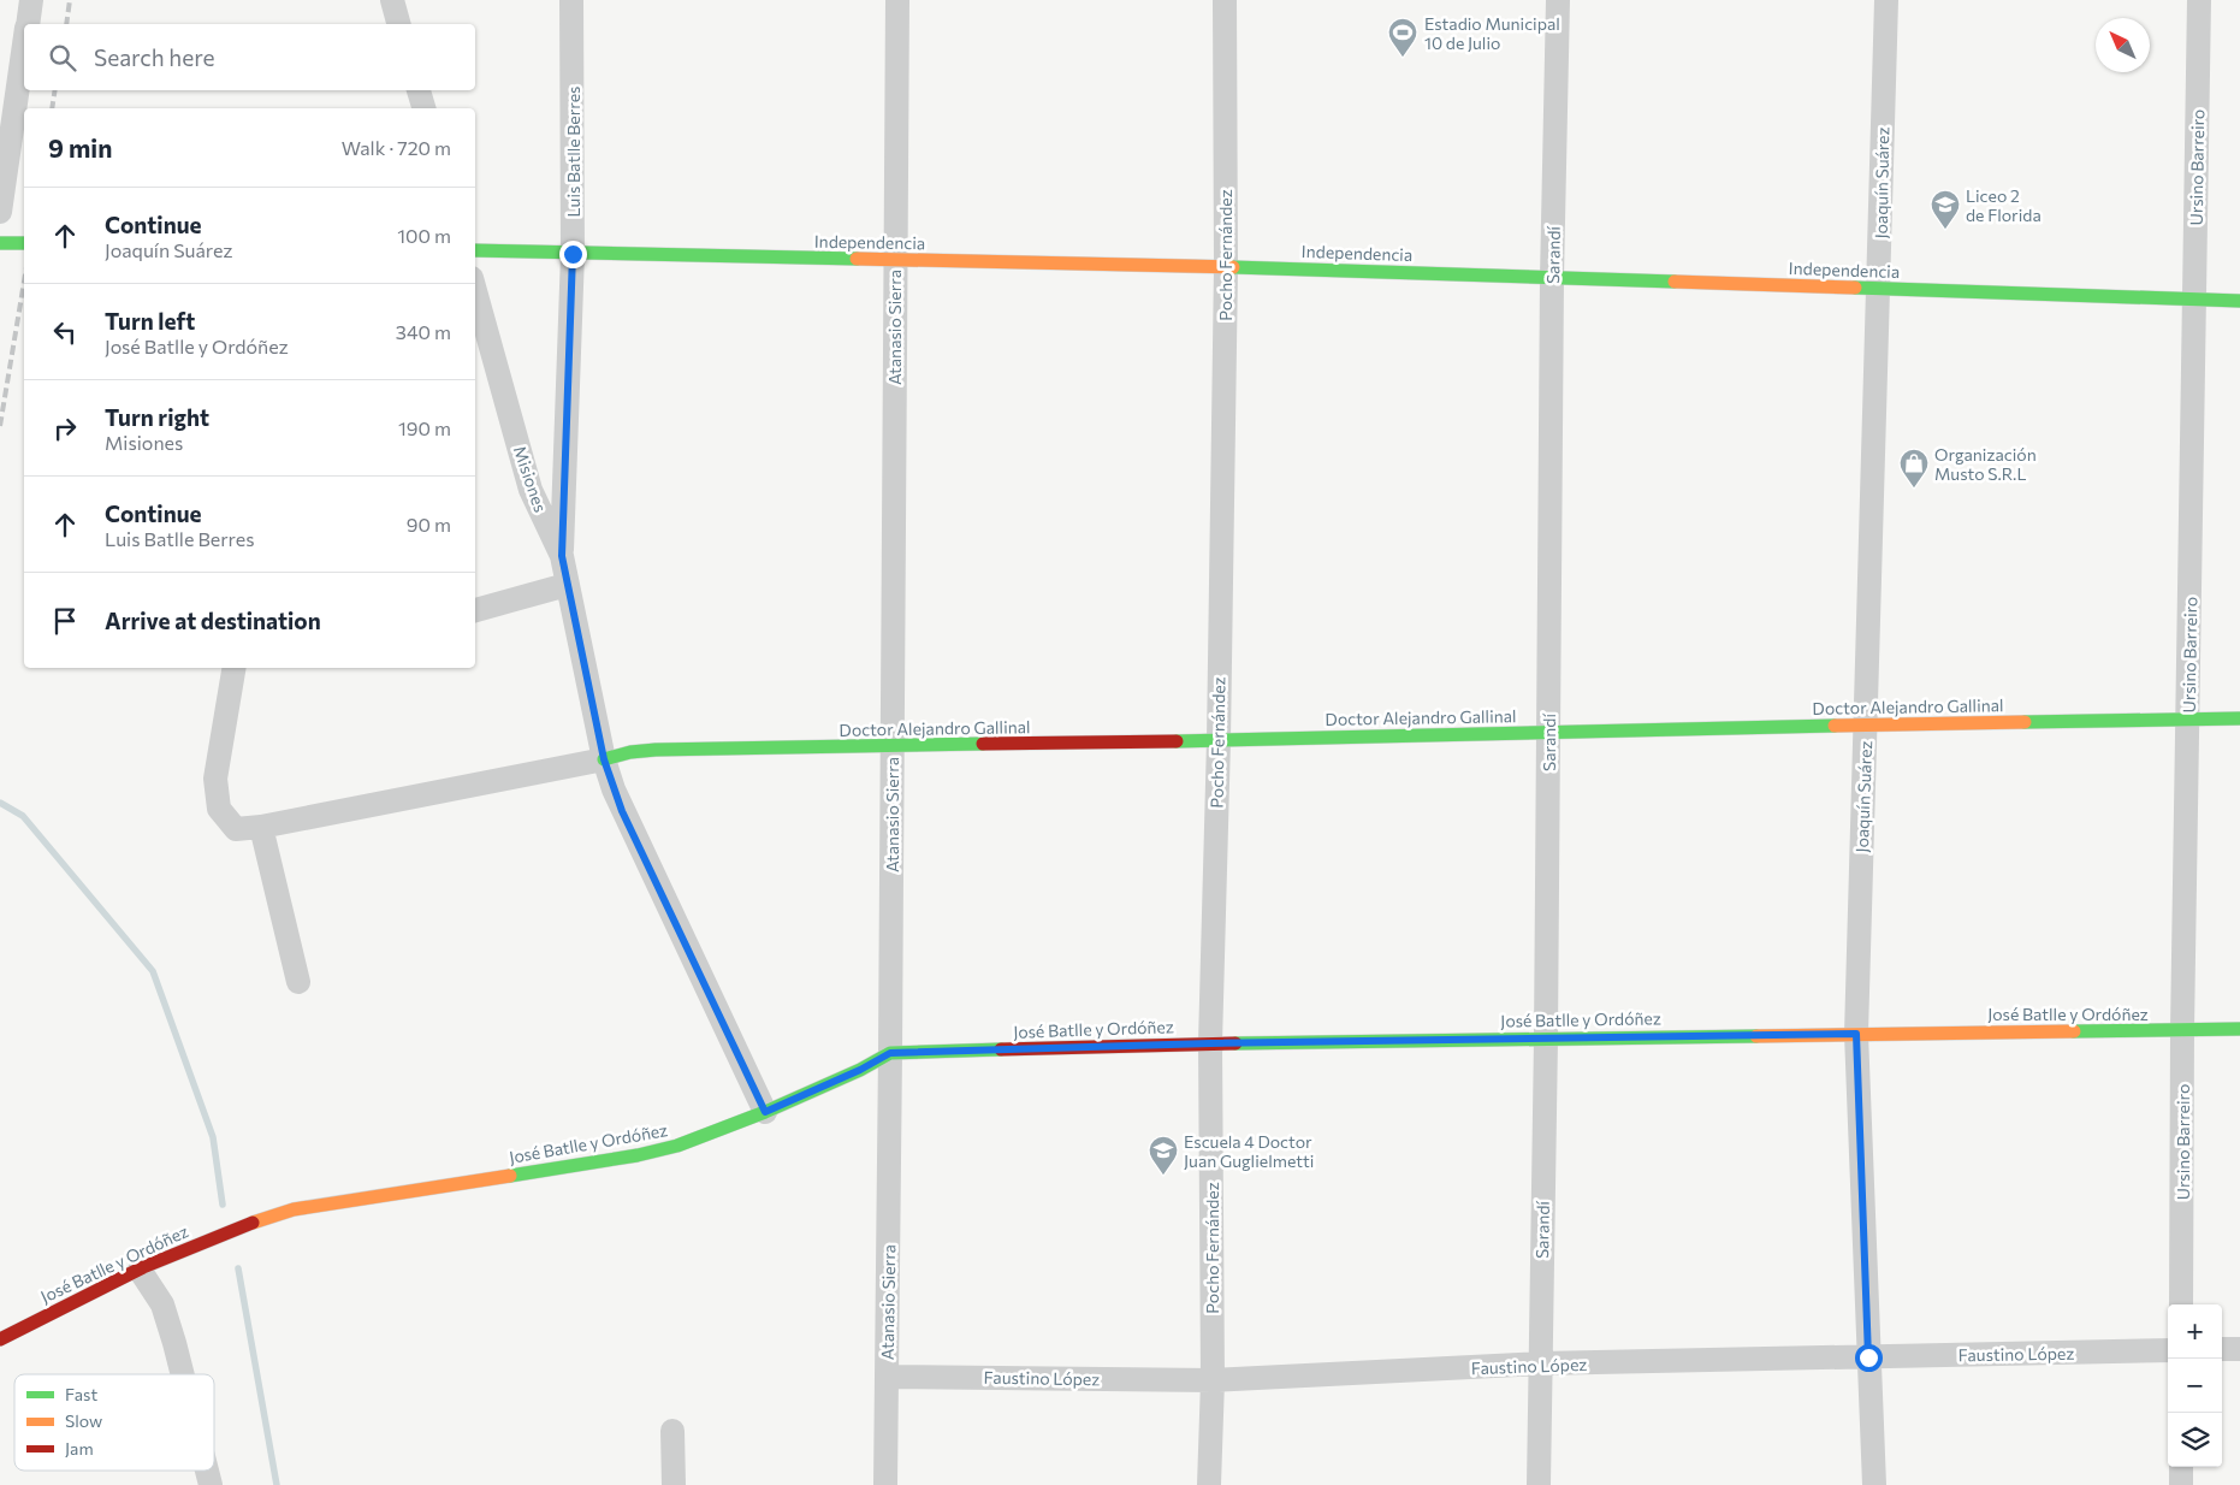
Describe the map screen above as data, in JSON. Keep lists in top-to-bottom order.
{
  "streets": {
    "street": [
      "Luis Batlle Berres",
      "Ursino Barreiro",
      "Joaquín Suárez",
      "Independencia",
      "Pocho Fernández",
      "Sarandí",
      "Atanasio Sierra",
      "Misiones",
      "Doctor Alejandro Gallinal",
      "José Batlle y Ordóñez",
      "Faustino López"
    ]
  },
  "crossings": [
    ["Luis Batlle Berres", "Independencia"],
    ["Luis Batlle Berres", "Misiones"],
    ["Ursino Barreiro", "Independencia"],
    ["Ursino Barreiro", "Doctor Alejandro Gallinal"],
    ["Ursino Barreiro", "José Batlle y Ordóñez"],
    ["Joaquín Suárez", "Independencia"],
    ["Joaquín Suárez", "Doctor Alejandro Gallinal"],
    ["Joaquín Suárez", "José Batlle y Ordóñez"],
    ["Joaquín Suárez", "Faustino López"],
    ["Independencia", "Pocho Fernández"],
    ["Independencia", "Sarandí"],
    ["Independencia", "Atanasio Sierra"],
    ["Pocho Fernández", "Doctor Alejandro Gallinal"],
    ["Pocho Fernández", "José Batlle y Ordóñez"],
    ["Pocho Fernández", "Faustino López"],
    ["Sarandí", "Doctor Alejandro Gallinal"],
    ["Sarandí", "José Batlle y Ordóñez"],
    ["Sarandí", "Faustino López"],
    ["Atanasio Sierra", "Doctor Alejandro Gallinal"],
    ["Atanasio Sierra", "José Batlle y Ordóñez"],
    ["Atanasio Sierra", "Faustino López"],
    ["Misiones", "Doctor Alejandro Gallinal"],
    ["Misiones", "José Batlle y Ordóñez"]
  ],
  "places": {
    "sports": ["Estadio Municipal 10 de Julio"],
    "school or university": ["Liceo 2 de Florida", "Escuela 4 Doctor Juan Guglielmetti"],
    "shop": ["Organización Musto S.R.L"]
  },
  "legend": ["Fast", "Slow", "Jam"],
  "north": "top left",
  "page": {
    "search": "Search here",
    "heading": ["9 min", "Walk · 720 m"],
    "list": [
      ["Continue", "Joaquín Suárez", "100 m"],
      ["Turn left", "José Batlle y Ordóñez", "340 m"],
      ["Turn right", "Misiones", "190 m"],
      ["Continue", "Luis Batlle Berres", "90 m"],
      "Arrive at destination"
    ],
    "map_buttons": ["+", "−"]
  }
}
